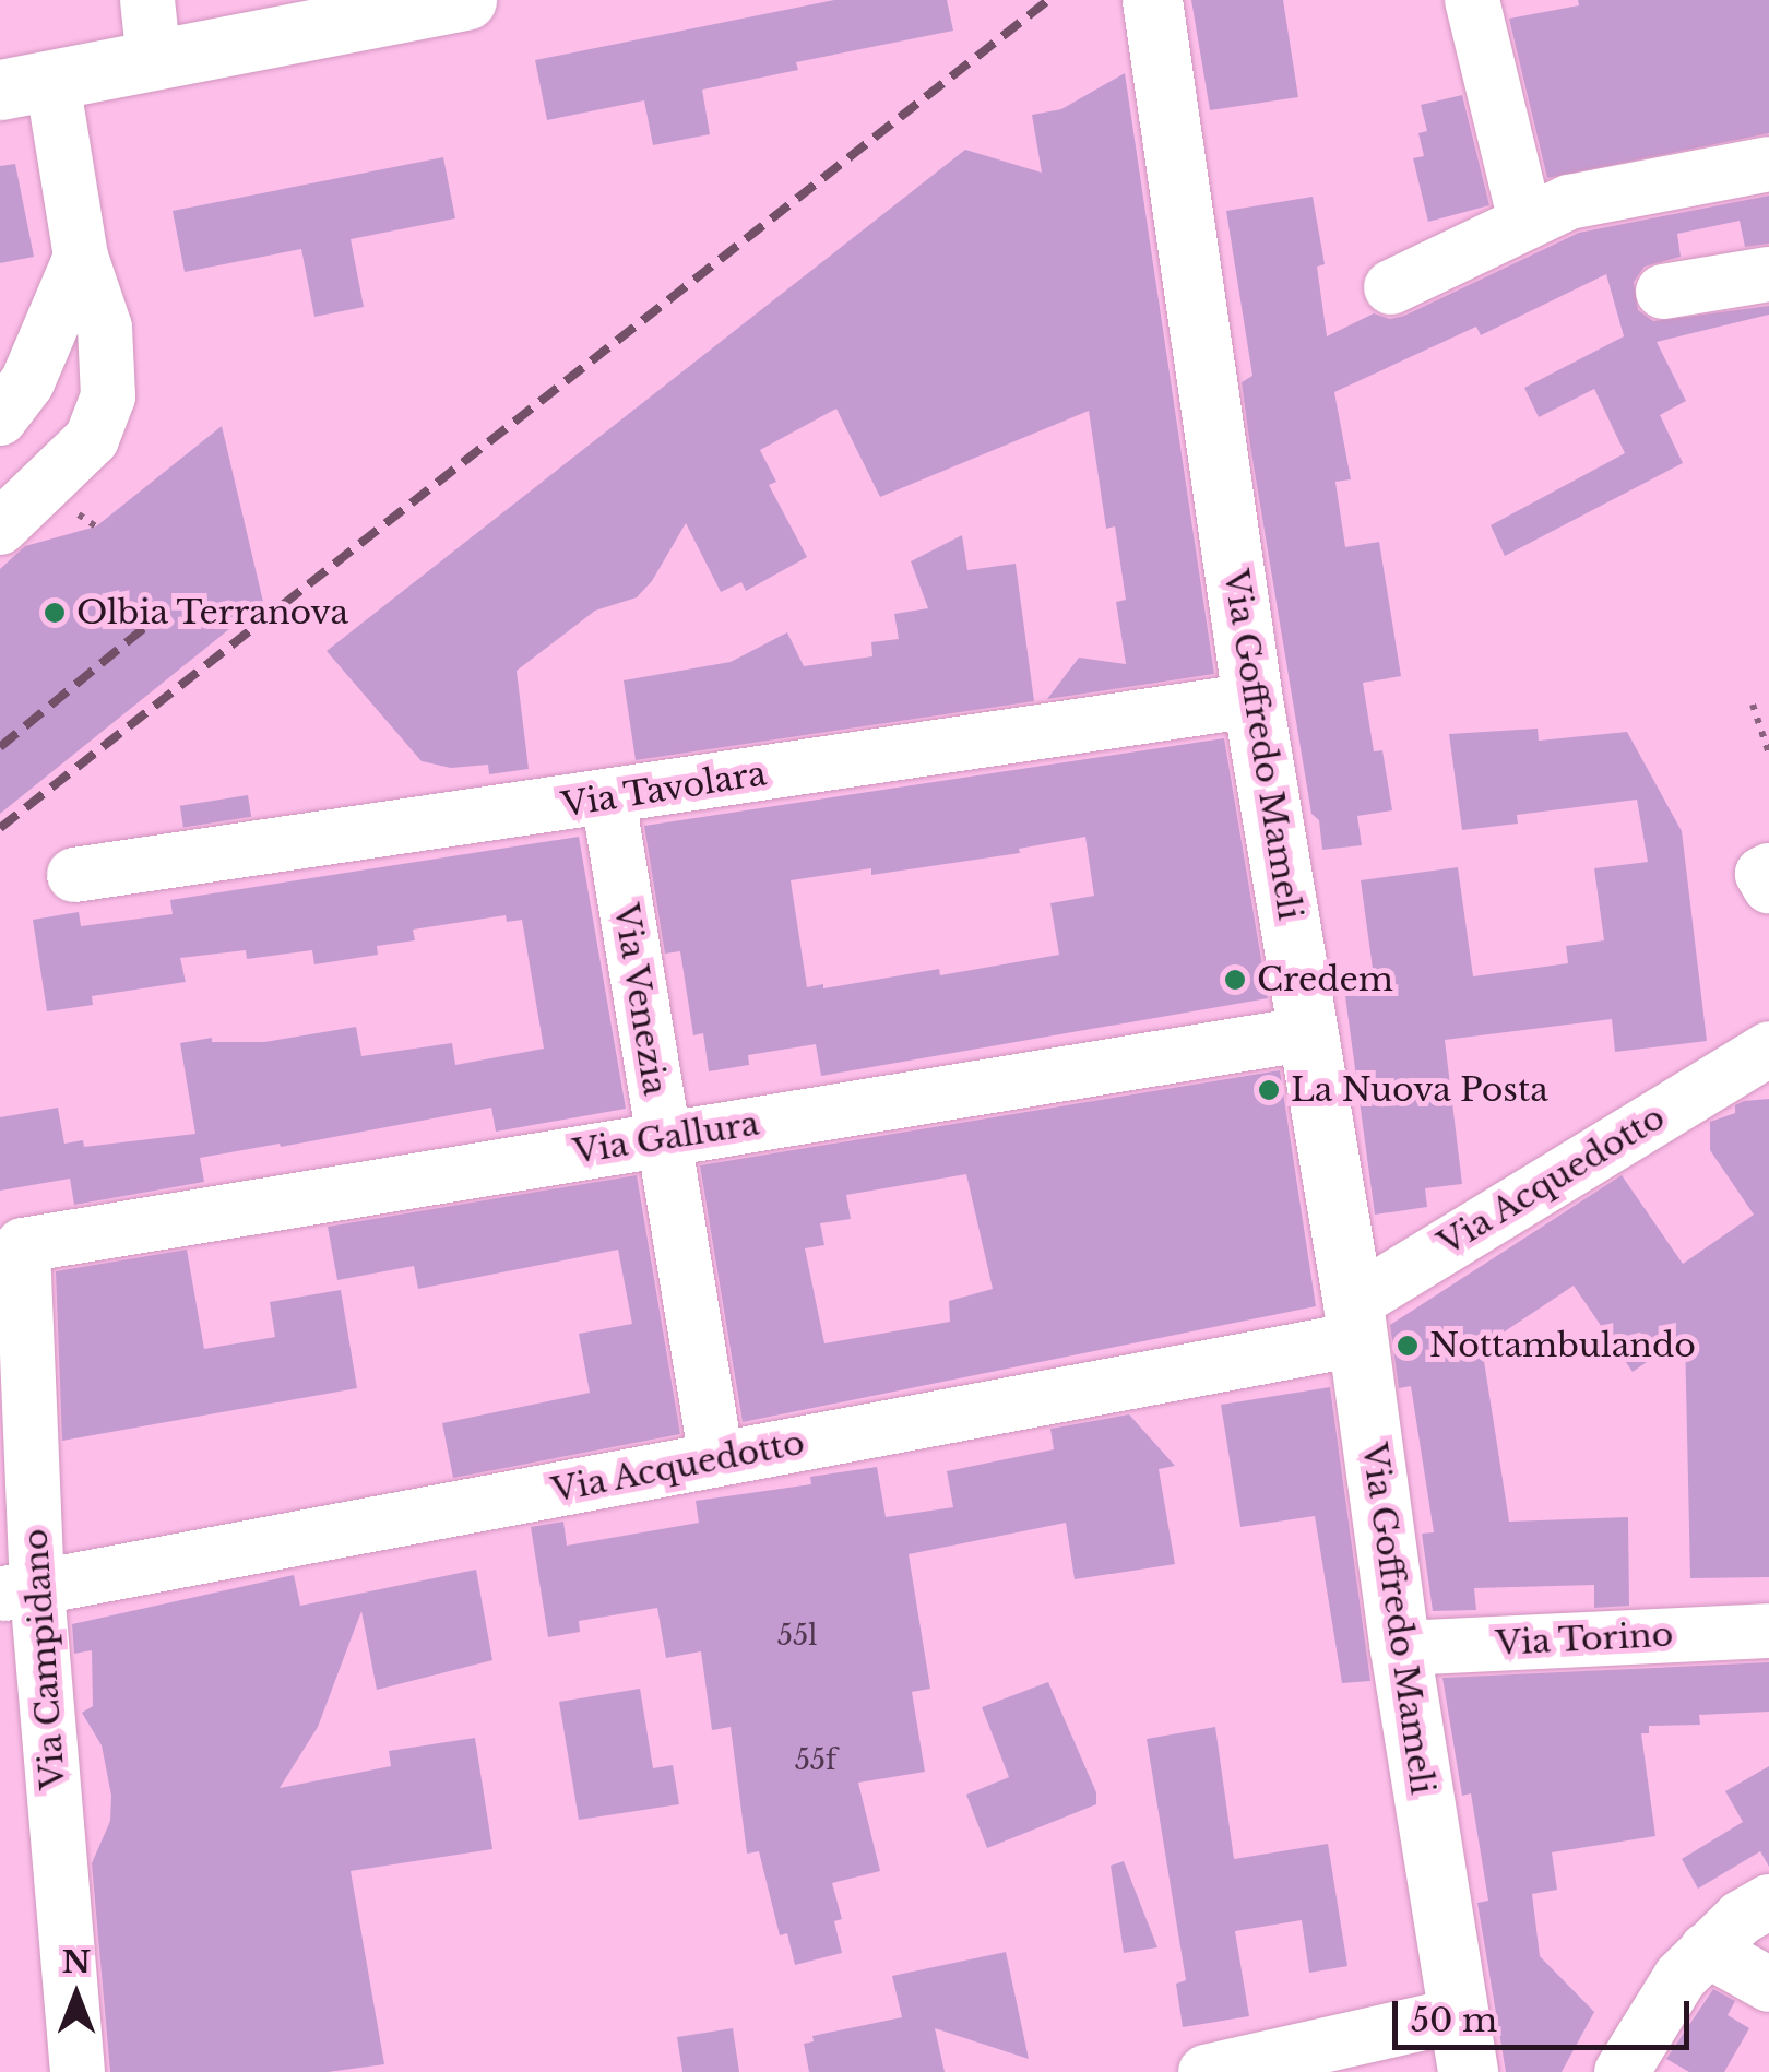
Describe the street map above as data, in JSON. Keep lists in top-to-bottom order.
{
  "streets": {
    "main road": ["Via Goffredo Mameli"],
    "street": [
      "Via Tavolara",
      "Via Venezia",
      "Via Gallura",
      "Via Acquedotto",
      "Via Torino",
      "Via Campidano"
    ]
  },
  "crossings": [
    ["Via Goffredo Mameli", "Via Tavolara"],
    ["Via Goffredo Mameli", "Via Gallura"],
    ["Via Goffredo Mameli", "Via Acquedotto"],
    ["Via Goffredo Mameli", "Via Torino"],
    ["Via Tavolara", "Via Venezia"],
    ["Via Venezia", "Via Gallura"],
    ["Via Venezia", "Via Acquedotto"],
    ["Via Gallura", "Via Campidano"],
    ["Via Acquedotto", "Via Campidano"]
  ],
  "places": [
    "Olbia Terranova",
    "Credem",
    "La Nuova Posta",
    "Nottambulando"
  ],
  "house_numbers": ["55l", "55f"],
  "scale_bar": "50 m",
  "north": "top"
}
